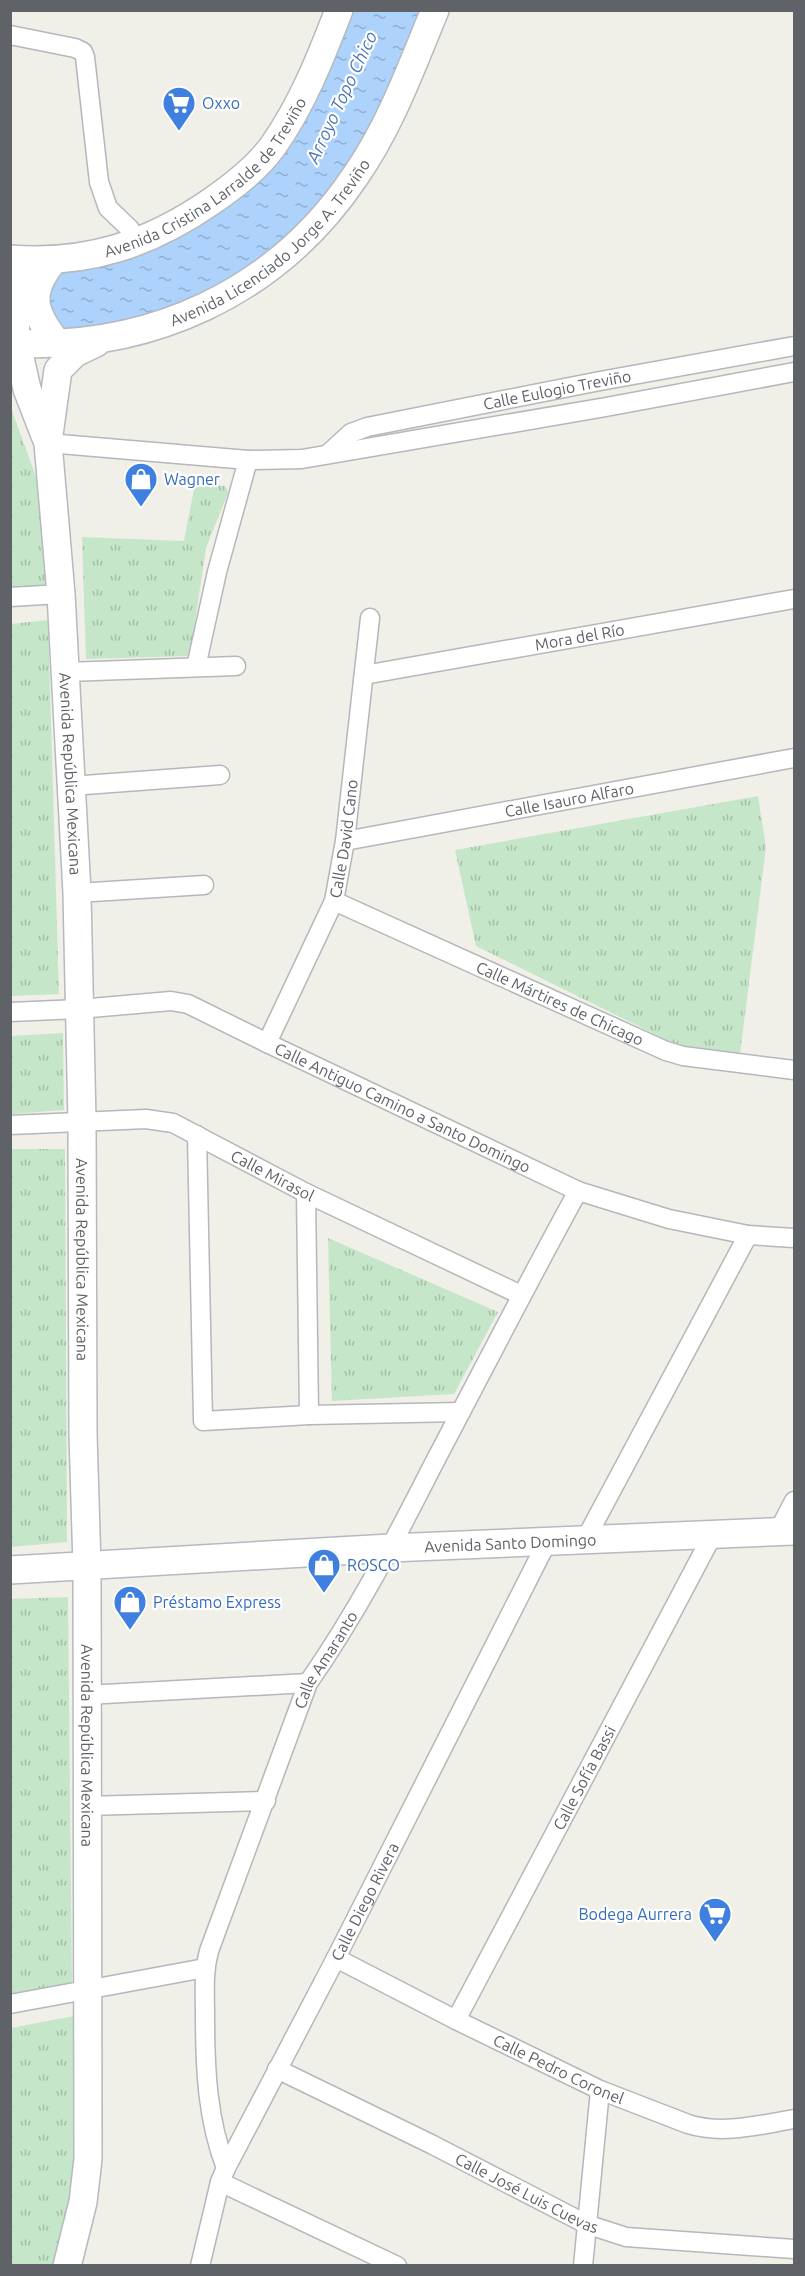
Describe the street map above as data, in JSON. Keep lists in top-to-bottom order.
{
  "streets": {
    "main road": [
      "Avenida Cristina Larralde de Treviño",
      "Avenida Licenciado Jorge A. Treviño",
      "Avenida República Mexicana",
      "Avenida Santo Domingo"
    ],
    "street": [
      "Calle Eulogio Treviño",
      "Mora del Río",
      "Calle Isauro Alfaro",
      "Calle David Cano",
      "Calle Mártires de Chicago",
      "Calle Antiguo Camino a Santo Domingo",
      "Calle Mirasol",
      "Calle Amaranto",
      "Calle Sofía Bassi",
      "Calle Diego Rivera",
      "Calle Pedro Coronel",
      "Calle José Luis Cuevas"
    ]
  },
  "crossings": [
    ["Avenida Cristina Larralde de Treviño", "Avenida República Mexicana"],
    ["Avenida Licenciado Jorge A. Treviño", "Avenida República Mexicana"],
    ["Calle Eulogio Treviño", "Avenida República Mexicana"],
    ["Mora del Río", "Calle David Cano"],
    ["Avenida República Mexicana", "Calle Antiguo Camino a Santo Domingo"],
    ["Avenida República Mexicana", "Calle Mirasol"],
    ["Avenida República Mexicana", "Avenida Santo Domingo"],
    ["Calle Isauro Alfaro", "Calle David Cano"],
    ["Calle David Cano", "Calle Mártires de Chicago"],
    ["Calle David Cano", "Calle Antiguo Camino a Santo Domingo"],
    ["Calle Antiguo Camino a Santo Domingo", "Calle Amaranto"],
    ["Calle Mirasol", "Calle Amaranto"],
    ["Avenida Santo Domingo", "Calle Amaranto"],
    ["Avenida Santo Domingo", "Calle Sofía Bassi"],
    ["Avenida Santo Domingo", "Calle Diego Rivera"],
    ["Calle Amaranto", "Calle Diego Rivera"],
    ["Calle Sofía Bassi", "Calle Pedro Coronel"],
    ["Calle Diego Rivera", "Calle Pedro Coronel"],
    ["Calle Diego Rivera", "Calle José Luis Cuevas"]
  ],
  "water": ["Arroyo Topo Chico"],
  "places": {
    "supermarket": ["Oxxo", "Bodega Aurrera"],
    "shop": ["Wagner", "ROSCO", "Préstamo Express"]
  }
}
